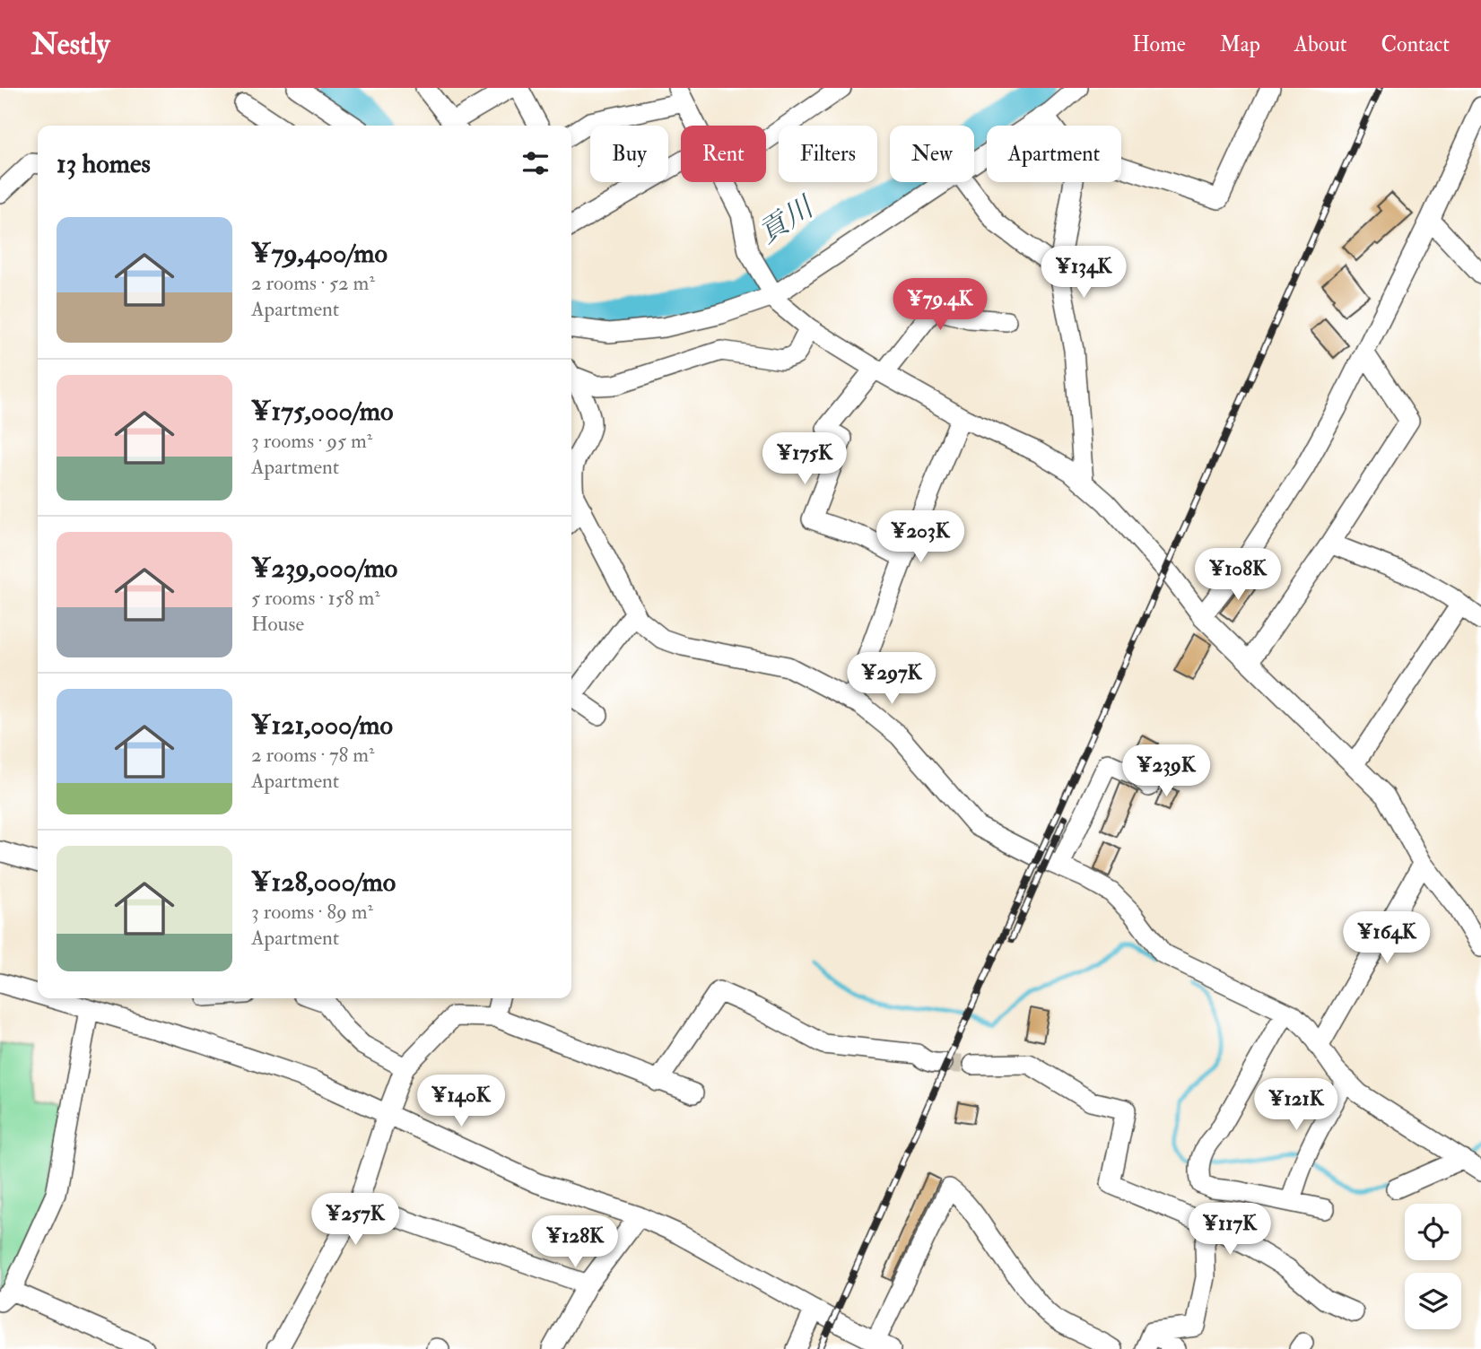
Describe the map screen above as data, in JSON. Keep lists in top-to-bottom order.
{
  "water": ["貢川"],
  "page": {
    "header": "Nestly",
    "nav": [
      "Home",
      "Map",
      "About",
      "Contact"
    ],
    "chip": [
      "Buy",
      "Rent",
      "Filters",
      "New",
      "Apartment"
    ],
    "heading": "13 homes",
    "list": [
      {
        "name": "¥79,400/mo",
        "note": "2 rooms · 52 m² · Apartment"
      },
      {
        "name": "¥175,000/mo",
        "note": "3 rooms · 95 m² · Apartment"
      },
      {
        "name": "¥239,000/mo",
        "note": "5 rooms · 158 m² · House"
      },
      {
        "name": "¥121,000/mo",
        "note": "2 rooms · 78 m² · Apartment"
      },
      {
        "name": "¥128,000/mo",
        "note": "3 rooms · 89 m² · Apartment"
      }
    ],
    "price": [
      "¥134K",
      "¥79.4K",
      "¥175K",
      "¥203K",
      "¥108K",
      "¥297K",
      "¥239K",
      "¥164K",
      "¥140K",
      "¥121K",
      "¥257K",
      "¥117K",
      "¥128K"
    ]
  }
}
